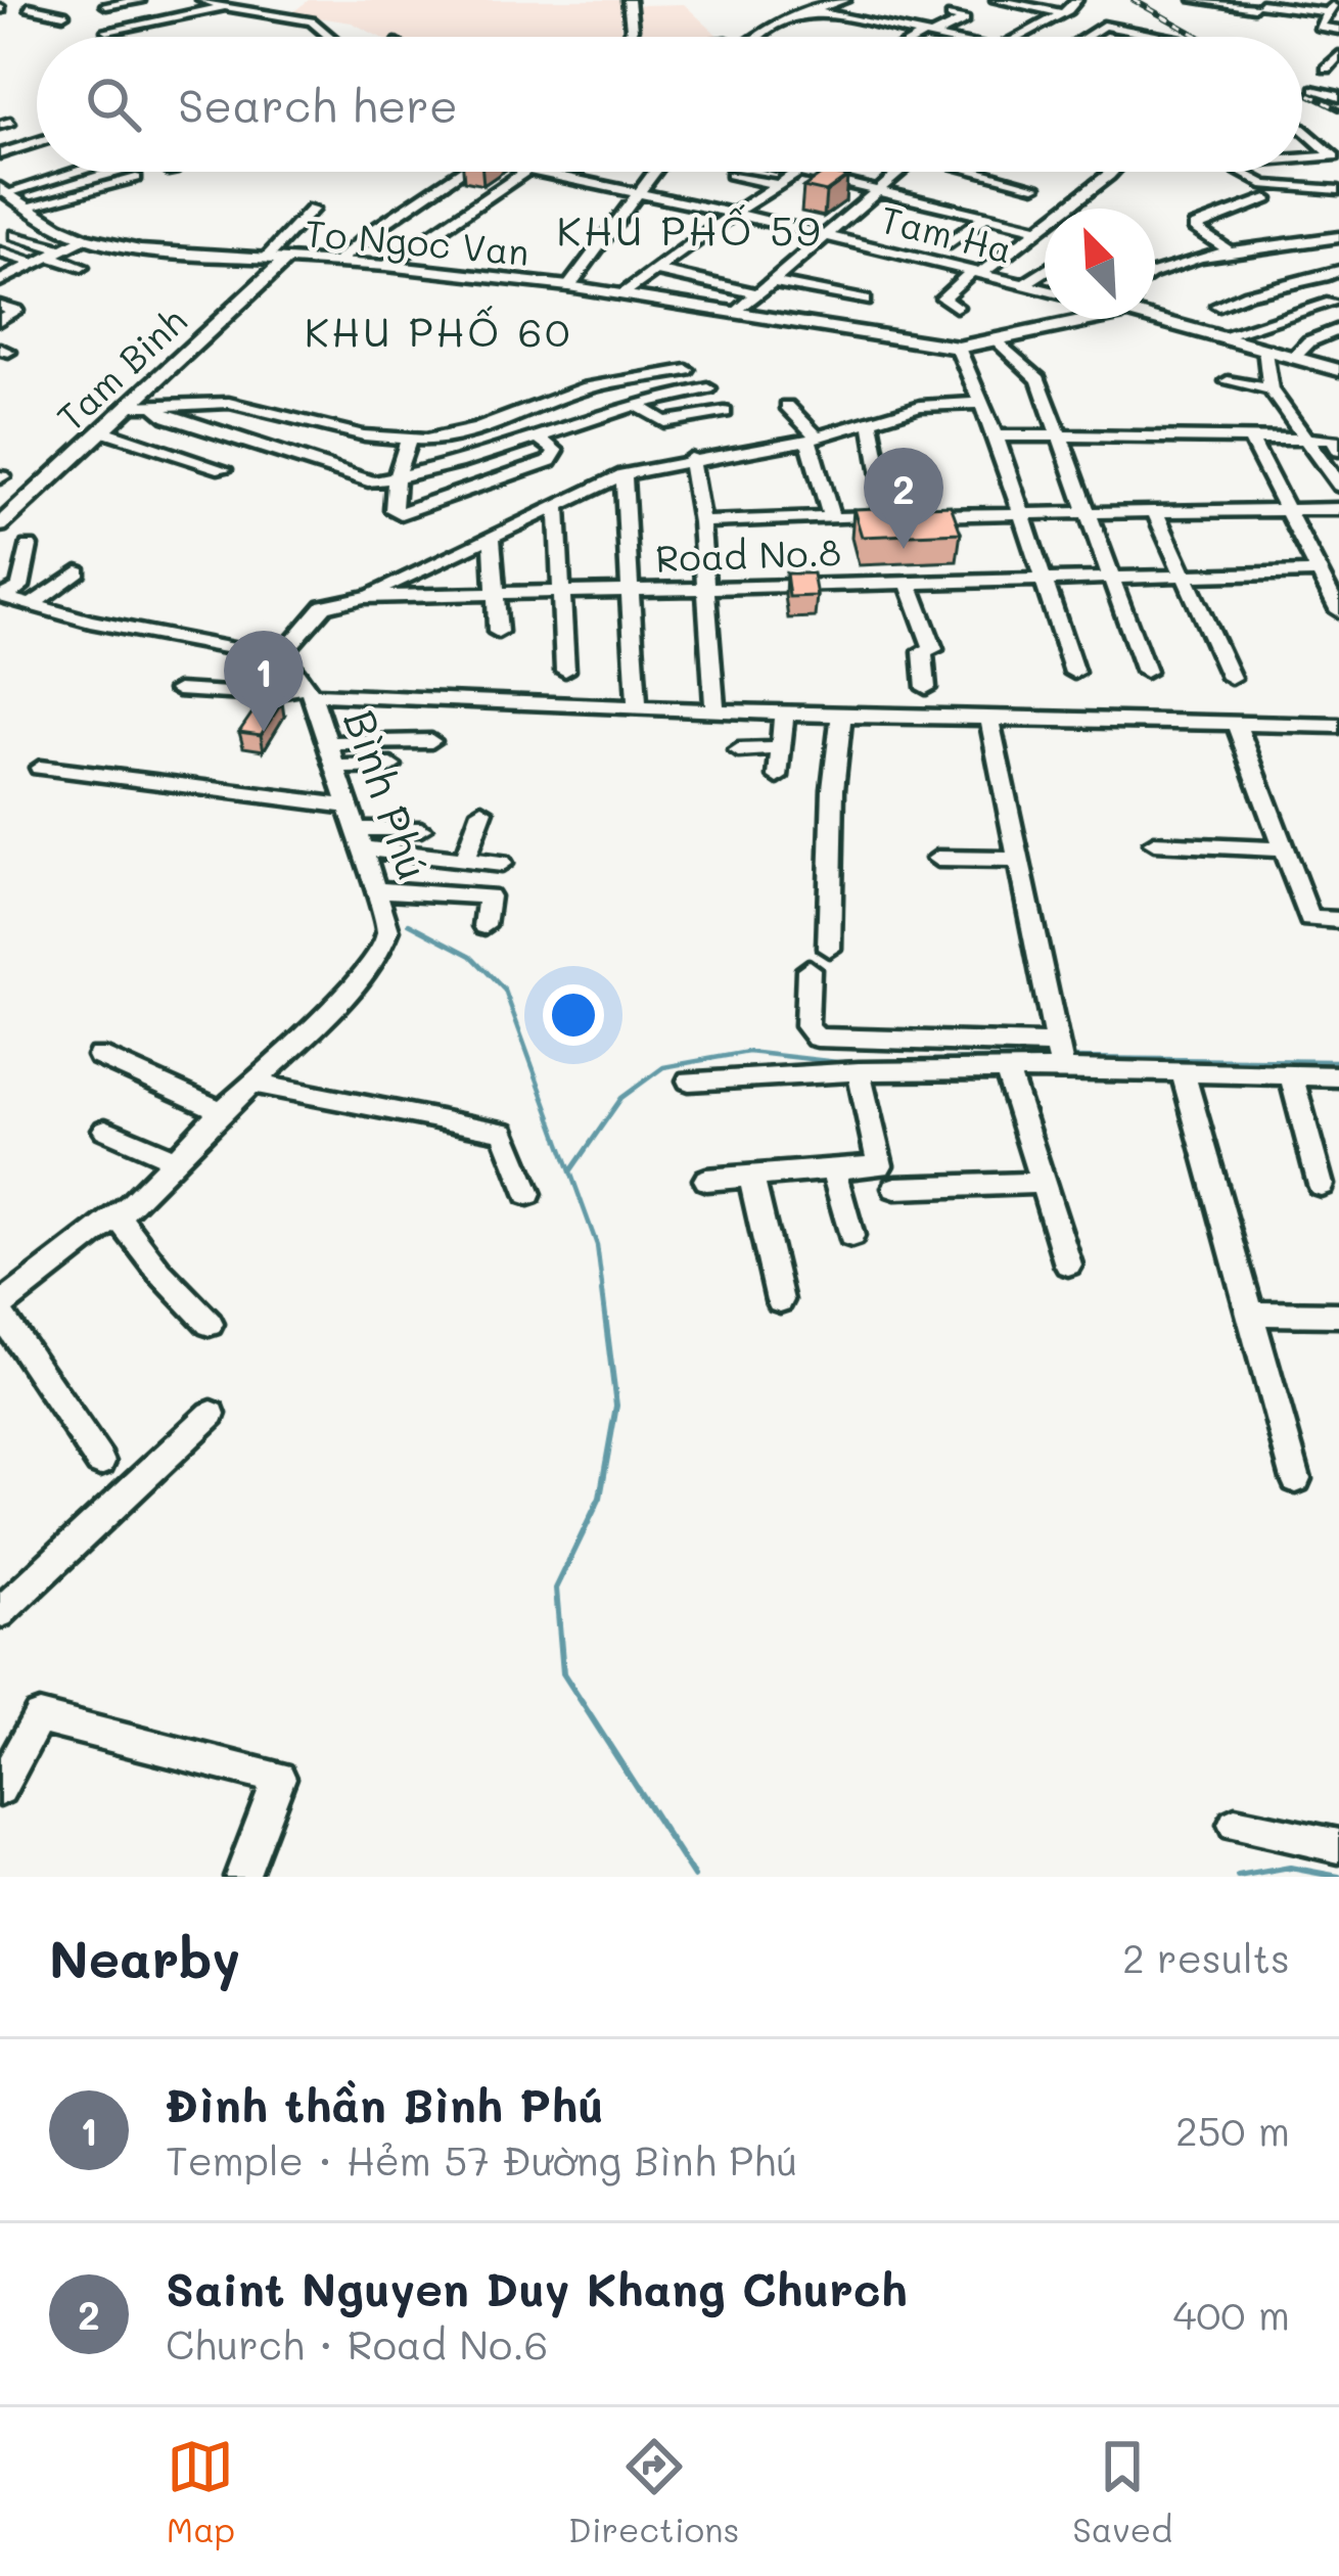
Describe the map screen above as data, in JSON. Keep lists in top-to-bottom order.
{
  "streets": {
    "main road": ["To Ngoc Van", "Tam Binh"],
    "street": ["Tam Ha", "Road No.8", "Bình Phú"]
  },
  "crossings": [
    ["To Ngoc Van", "Tam Binh"],
    ["Road No.8", "Bình Phú"]
  ],
  "districts": ["KHU PHỐ 59", "KHU PHỐ 60"],
  "north": "top left",
  "page": {
    "search": "Search here",
    "pins": ["2", "1"],
    "heading": ["Nearby", "2 results"],
    "list": [
      {
        "mark": "1",
        "name": "Đình thần Bình Phú",
        "note": "Temple · Hẻm 57 Đường Bình Phú",
        "value": "250 m"
      },
      {
        "mark": "2",
        "name": "Saint Nguyen Duy Khang Church",
        "note": "Church · Road No.6",
        "value": "400 m"
      }
    ],
    "nav": ["Map", "Directions", "Saved"]
  }
}
